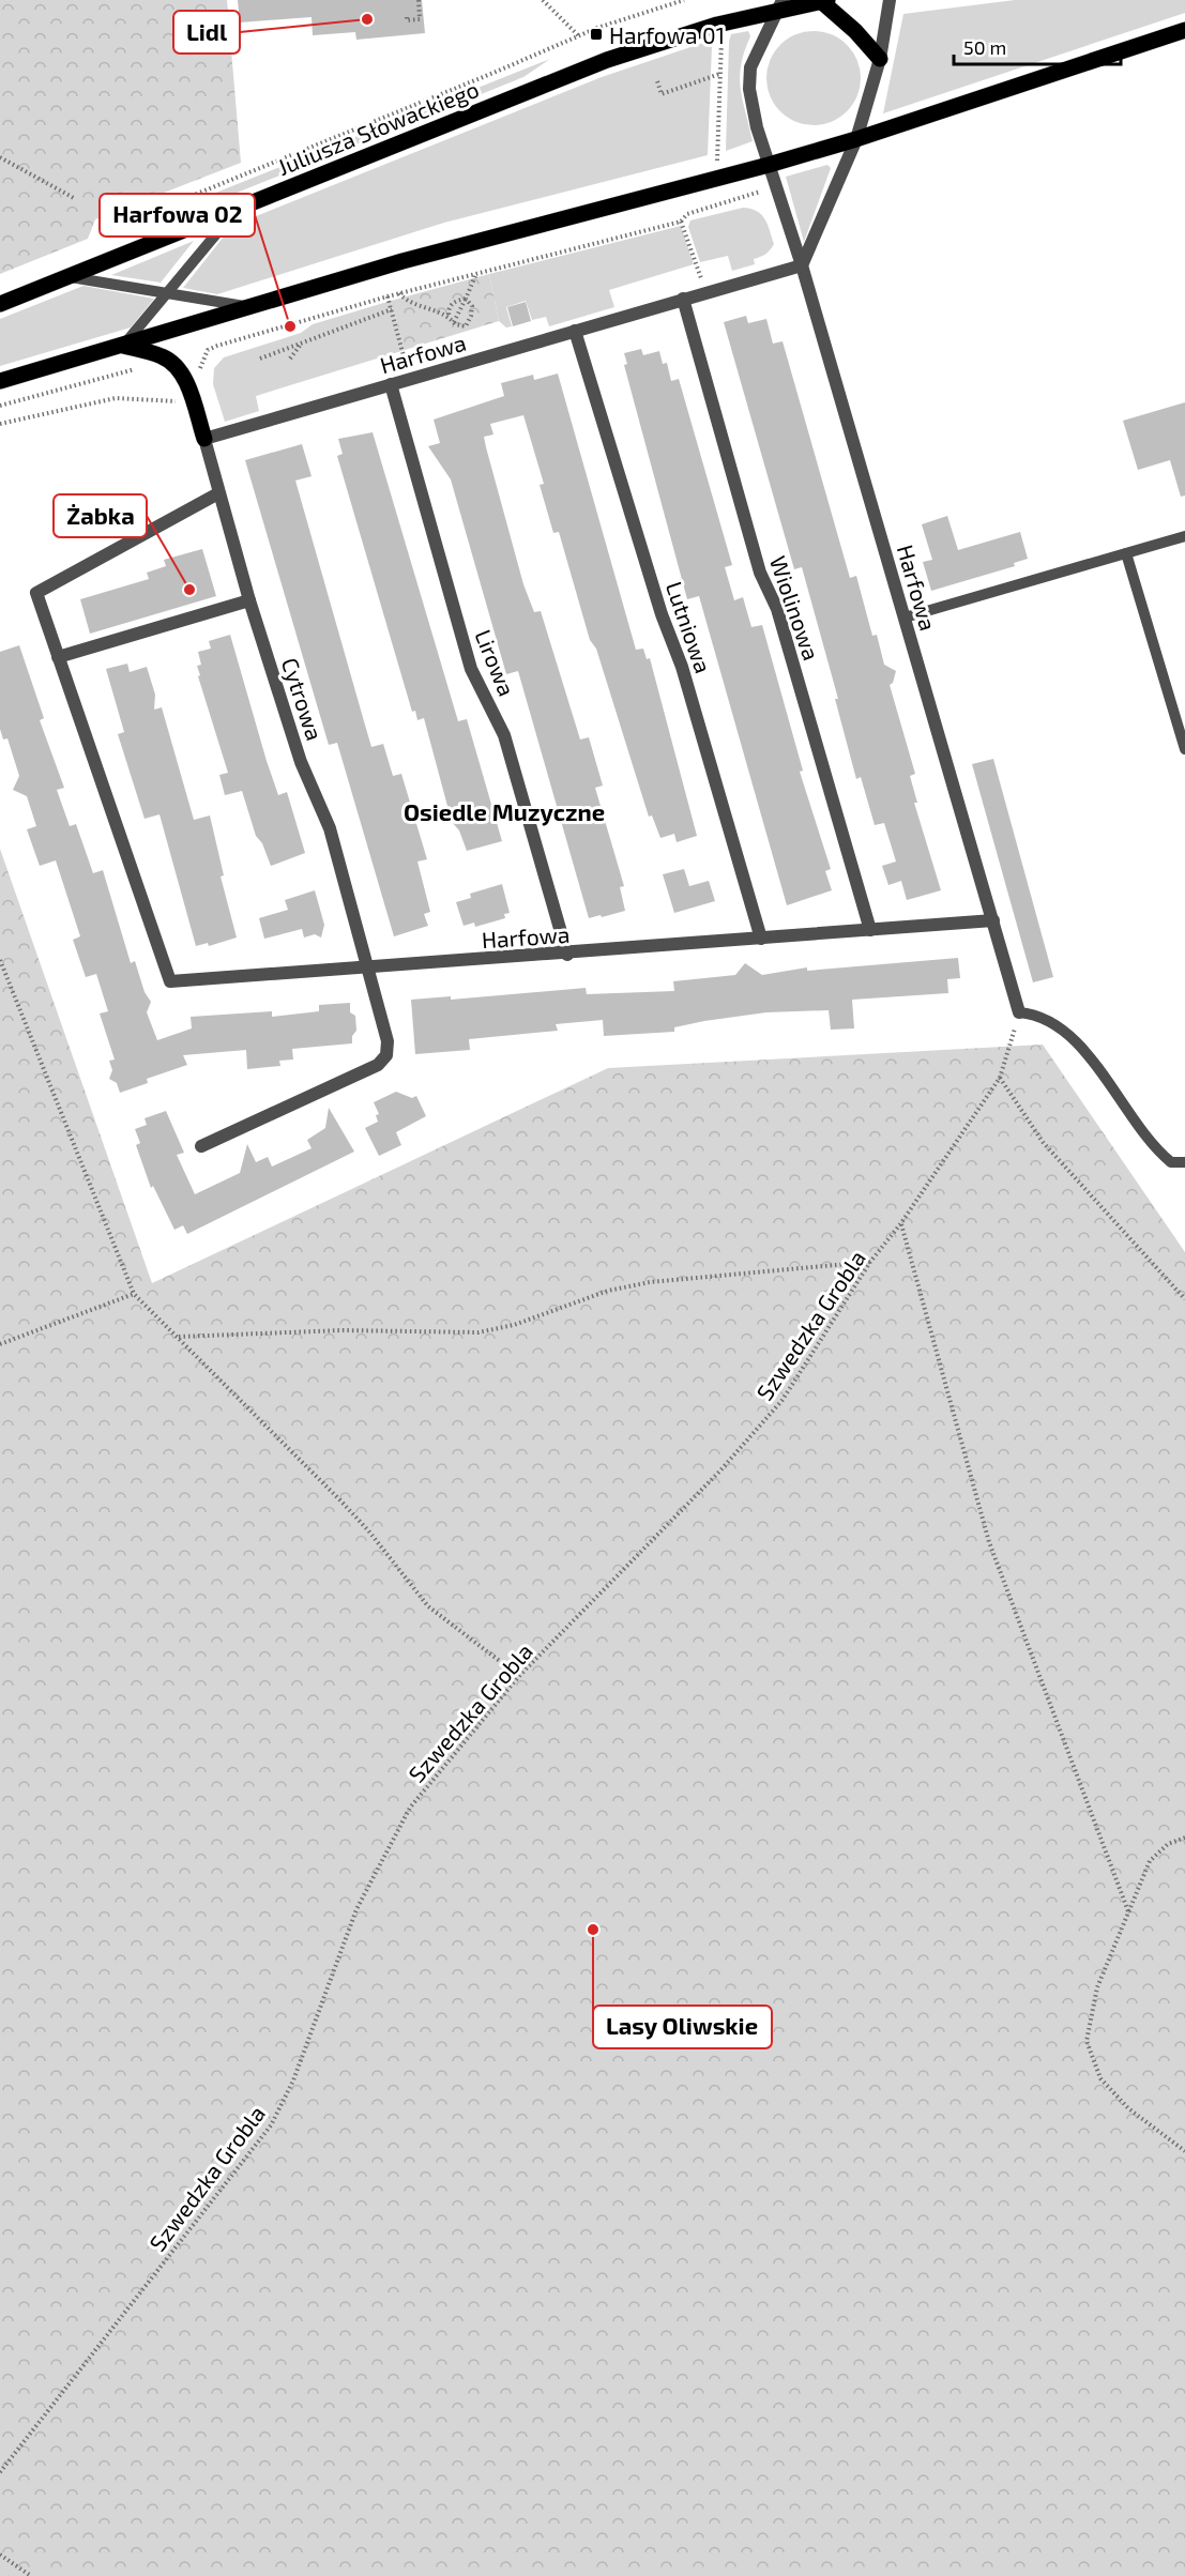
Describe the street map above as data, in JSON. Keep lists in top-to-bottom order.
{
  "streets": {
    "main road": ["Juliusza Słowackiego"],
    "street": [
      "Harfowa",
      "Wiolinowa",
      "Lutniowa",
      "Lirowa",
      "Cytrowa"
    ],
    "path": ["Szwedzka Grobla"]
  },
  "crossings": [
    ["Juliusza Słowackiego", "Harfowa"],
    ["Harfowa", "Wiolinowa"],
    ["Harfowa", "Lutniowa"],
    ["Harfowa", "Lirowa"],
    ["Harfowa", "Cytrowa"],
    ["Harfowa", "Szwedzka Grobla"]
  ],
  "districts": ["Osiedle Muzyczne"],
  "places": {
    "other": [
      "Lidl",
      "Harfowa 02",
      "Żabka",
      "Lasy Oliwskie"
    ],
    "transit": ["Harfowa 01"]
  },
  "scale_bar": "50 m"
}
